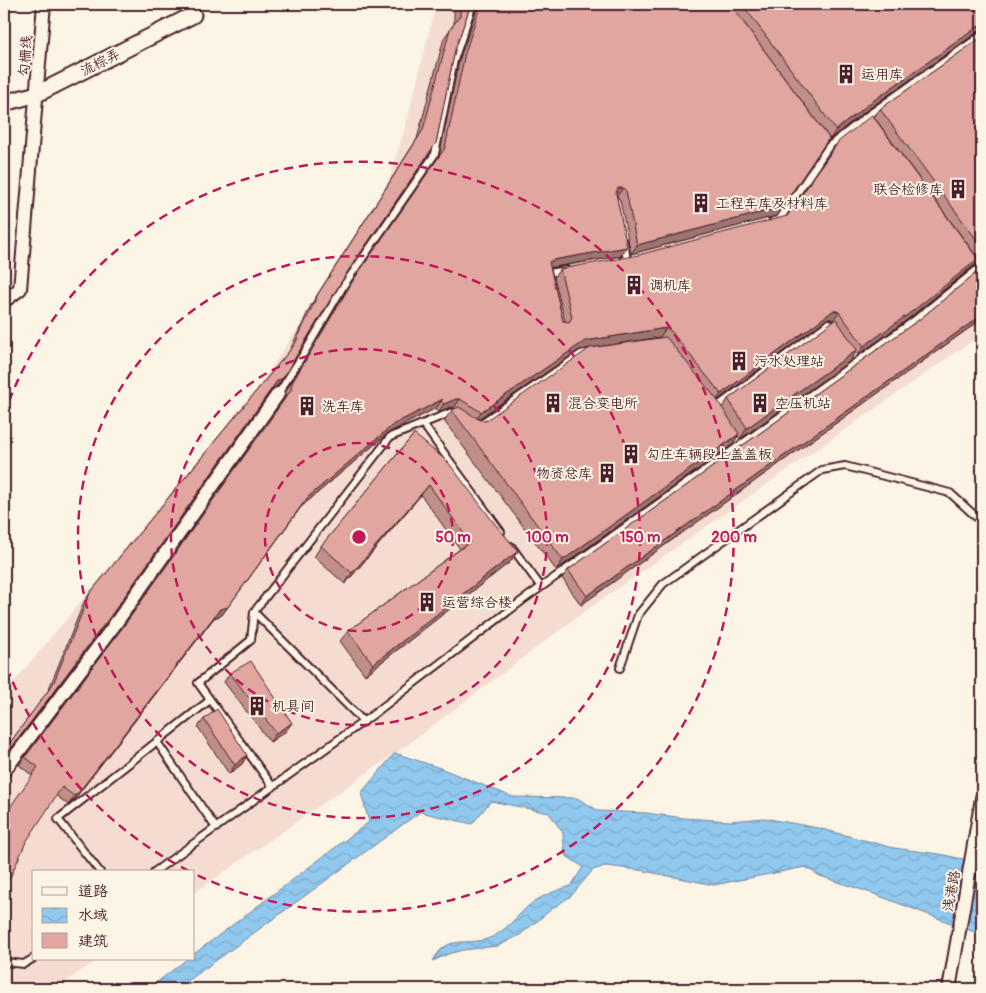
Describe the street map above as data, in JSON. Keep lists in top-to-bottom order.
{
  "streets": {
    "street": ["勾栅线", "流棕弄", "浅港路"]
  },
  "crossings": [
    ["勾栅线", "流棕弄"]
  ],
  "places": {
    "building": [
      "运用库",
      "联合检修库",
      "工程车库及材料库",
      "调机库",
      "污水处理站",
      "混合变电所",
      "空压机站",
      "洗车库",
      "勾庄车辆段上盖盖板",
      "物资总库",
      "运营综合楼",
      "机具间"
    ]
  },
  "legend": ["道路", "水域", "建筑"],
  "rings": [
    "50 m",
    "100 m",
    "150 m",
    "200 m"
  ]
}
